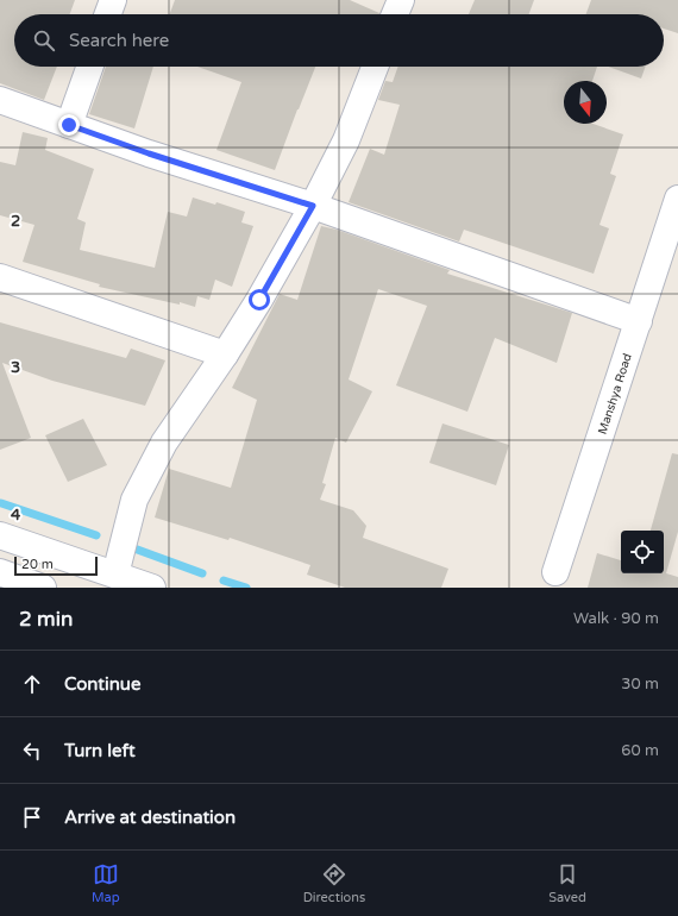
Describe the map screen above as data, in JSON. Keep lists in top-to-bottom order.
{
  "streets": {
    "street": ["Manshya Road"]
  },
  "scale_bar": "20 m",
  "north": "bottom",
  "page": {
    "search": "Search here",
    "scale": "20 m",
    "heading": ["2 min", "Walk · 90 m"],
    "list": [
      ["Continue", "30 m"],
      ["Turn left", "60 m"],
      "Arrive at destination"
    ],
    "nav": ["Map", "Directions", "Saved"]
  },
  "grid": {
    "rows": ["2", "3", "4"]
  }
}
